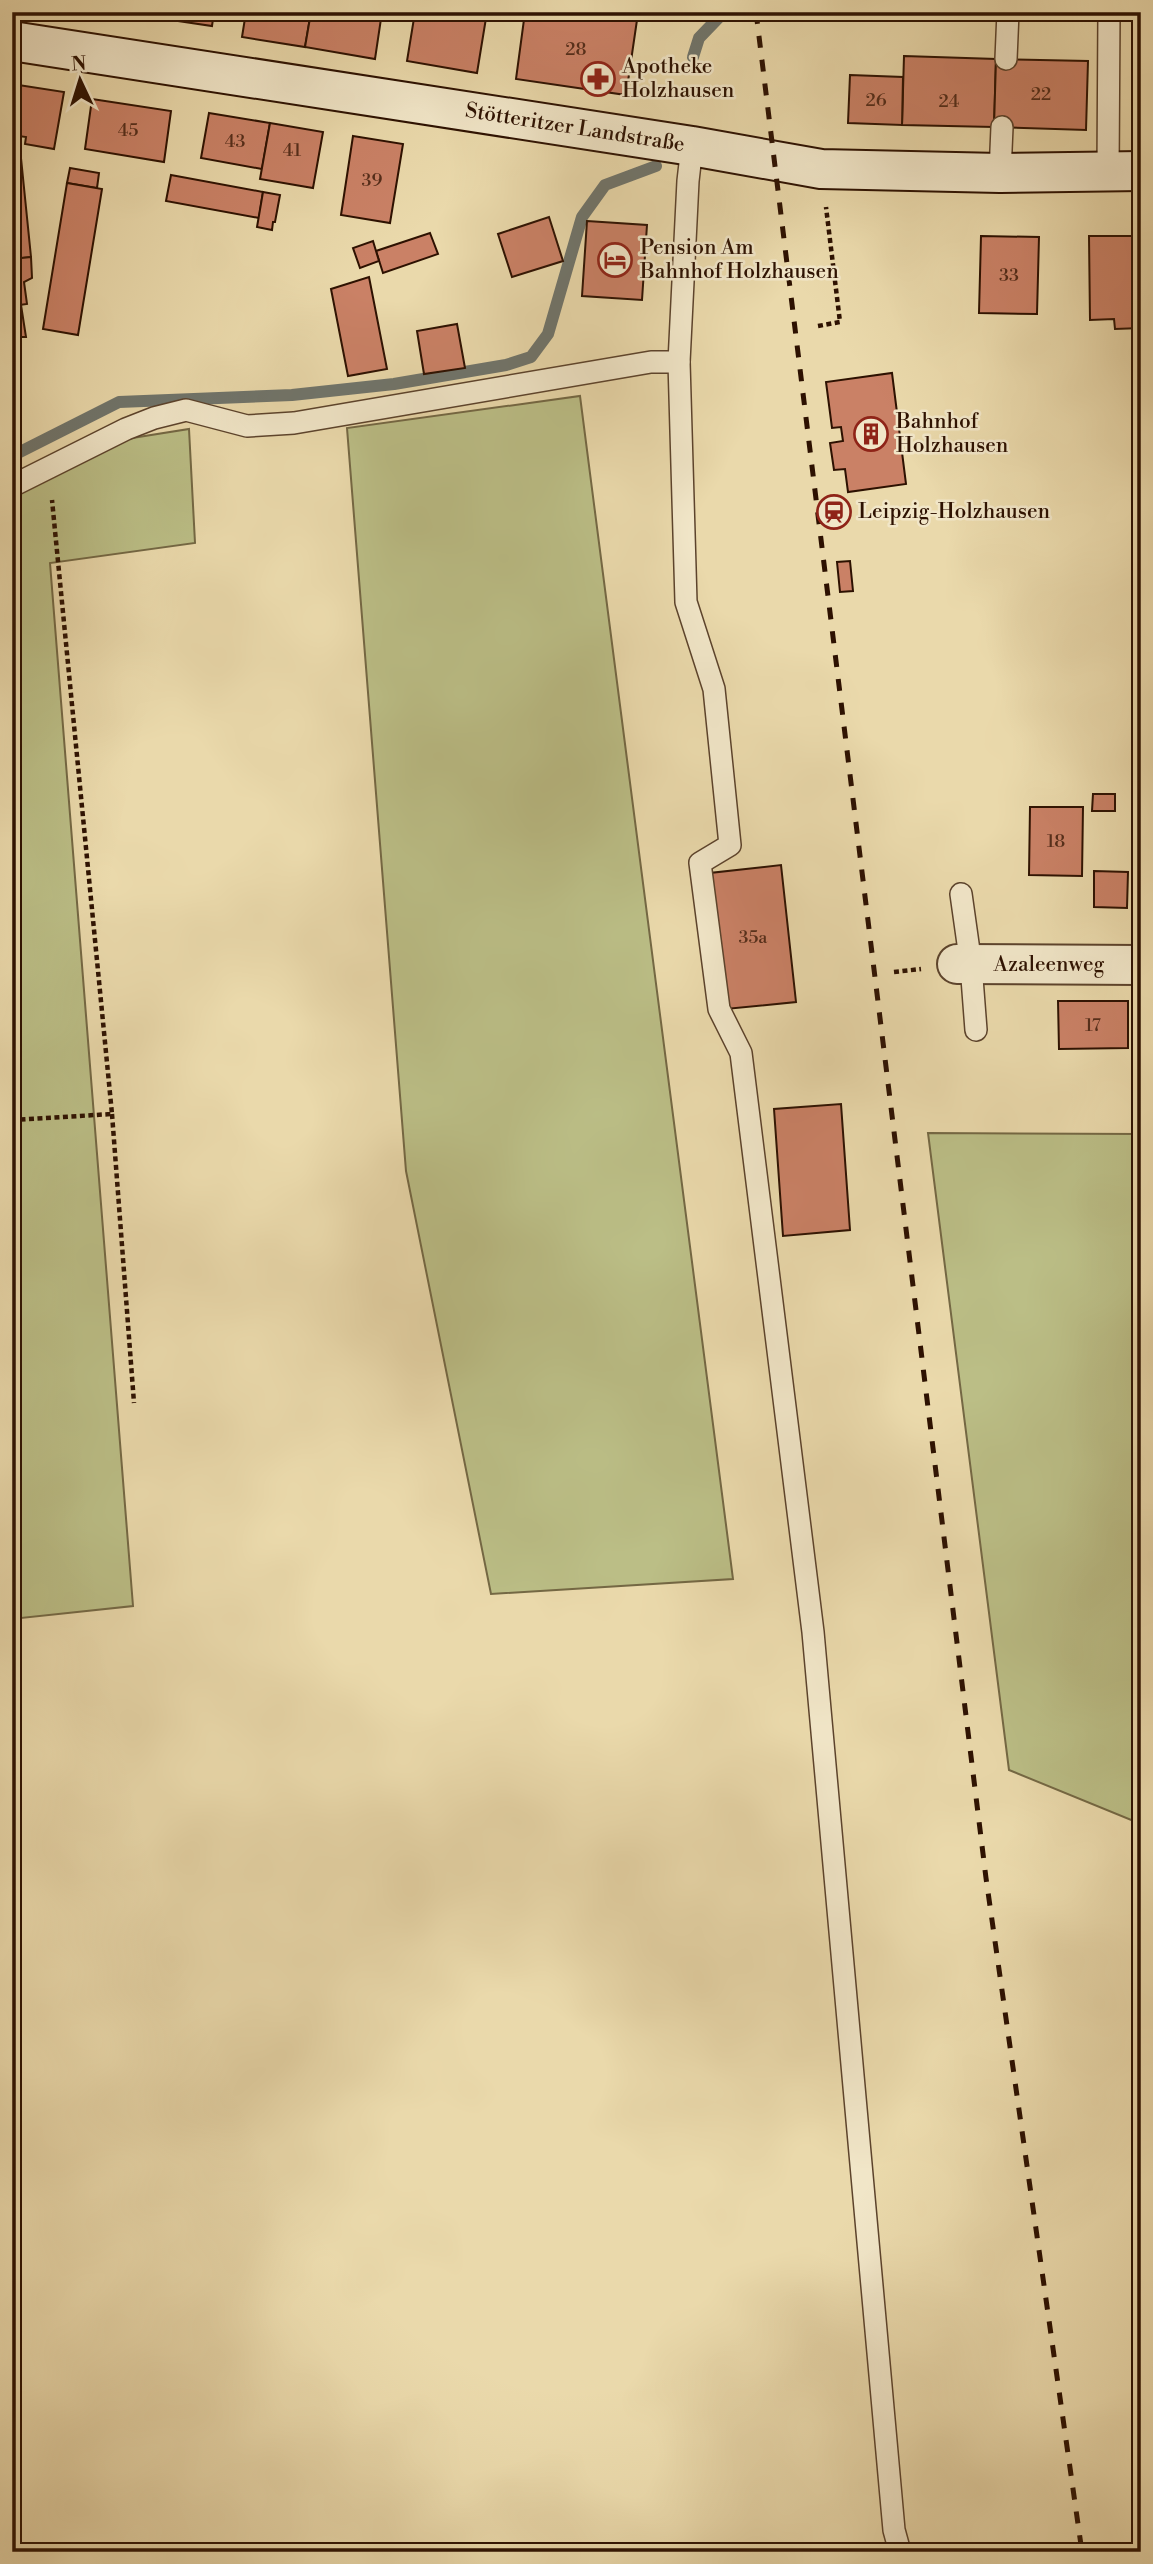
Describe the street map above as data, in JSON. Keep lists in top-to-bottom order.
{
  "streets": {
    "main road": ["Stötteritzer Landstraße", "Azaleenweg"]
  },
  "places": {
    "pharmacy": ["Apotheke Holzhausen"],
    "hotel": ["Pension Am Bahnhof Holzhausen"],
    "building": ["Bahnhof Holzhausen"],
    "station": ["Leipzig-Holzhausen"]
  },
  "house_numbers": [
    "28",
    "22",
    "26",
    "24",
    "45",
    "43",
    "41",
    "39",
    "33",
    "18",
    "35a",
    "17"
  ],
  "north": "top"
}
